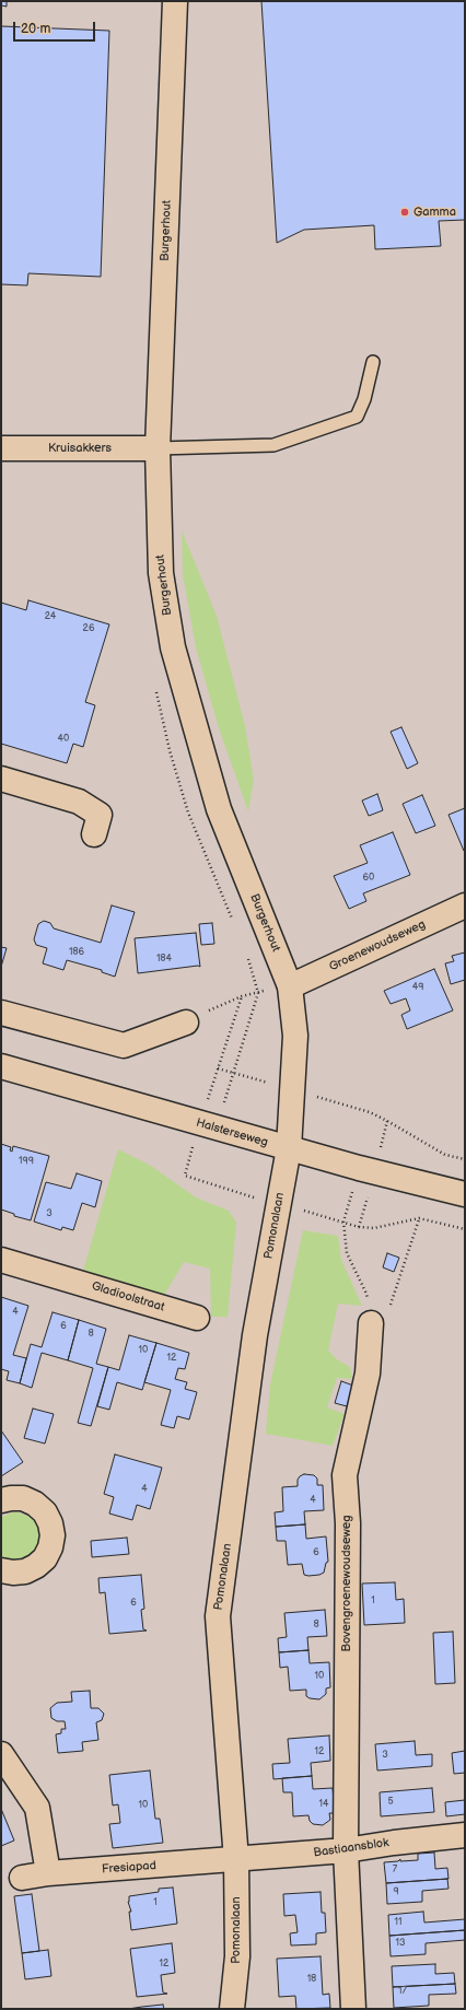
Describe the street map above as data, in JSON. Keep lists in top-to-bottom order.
{
  "streets": {
    "street": [
      "Burgerhout",
      "Kruisakkers",
      "Groenewoudseweg",
      "Halsterseweg",
      "Pomonalaan",
      "Gladioolstraat",
      "Bovengroenewoudseweg",
      "Bastiaansblok",
      "Fresiapad"
    ]
  },
  "crossings": [
    ["Burgerhout", "Kruisakkers"],
    ["Burgerhout", "Groenewoudseweg"],
    ["Burgerhout", "Halsterseweg"],
    ["Burgerhout", "Pomonalaan"],
    ["Halsterseweg", "Pomonalaan"],
    ["Pomonalaan", "Bastiaansblok"],
    ["Pomonalaan", "Fresiapad"],
    ["Bovengroenewoudseweg", "Bastiaansblok"],
    ["Bastiaansblok", "Fresiapad"]
  ],
  "places": ["Gamma"],
  "house_numbers": [
    "24",
    "26",
    "40",
    "60",
    "186",
    "184",
    "49",
    "199",
    "3",
    "4",
    "6",
    "8",
    "10",
    "12",
    "4",
    "4",
    "6",
    "1",
    "6",
    "8",
    "10",
    "12",
    "3",
    "5",
    "14",
    "10",
    "7",
    "9",
    "1",
    "11",
    "13",
    "12",
    "18",
    "17"
  ],
  "scale_bar": "20 m"
}
